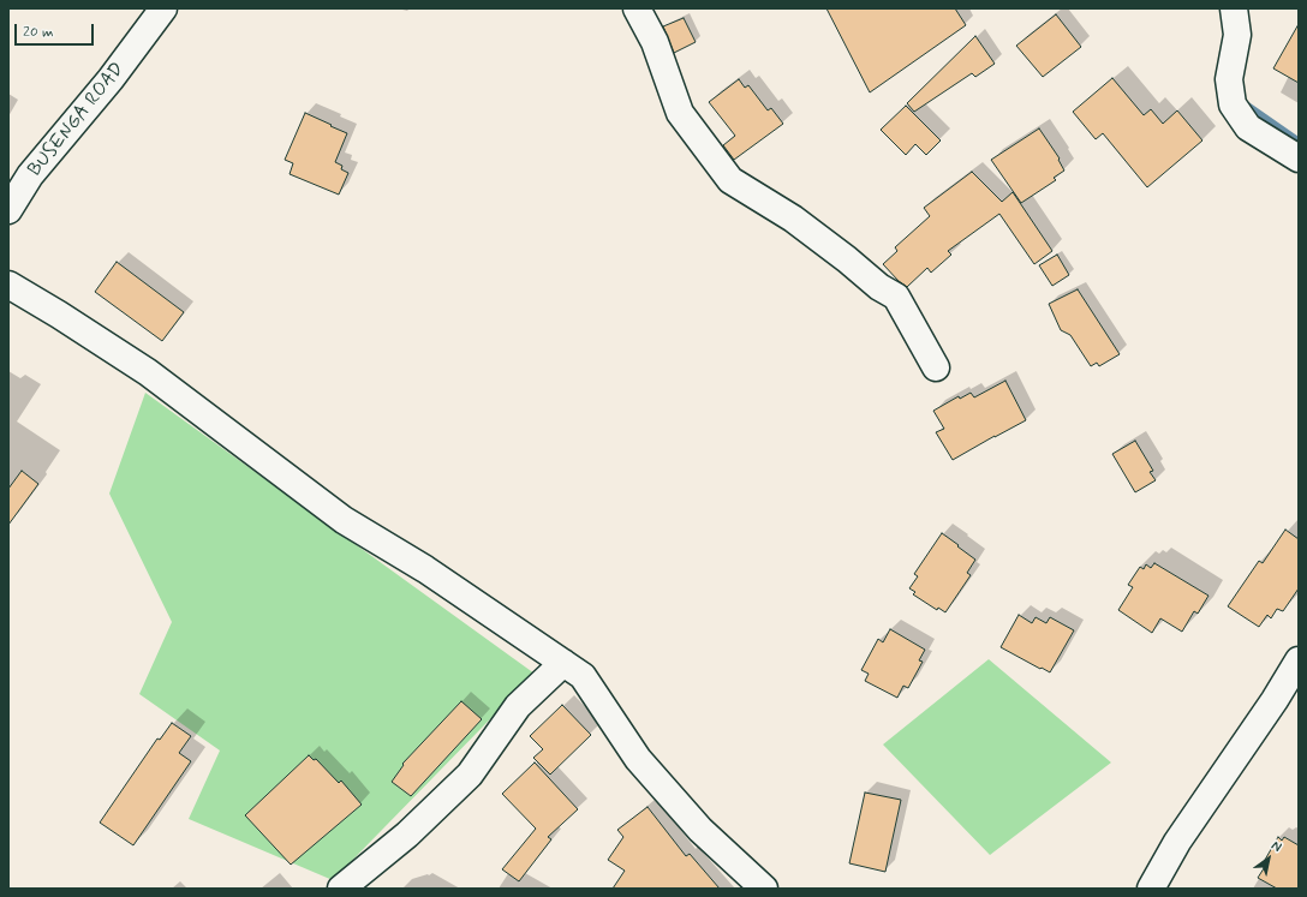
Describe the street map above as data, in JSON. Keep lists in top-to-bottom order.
{
  "streets": {
    "street": ["BUSENGA ROAD"]
  },
  "scale_bar": "20 m",
  "north": "top right"
}
